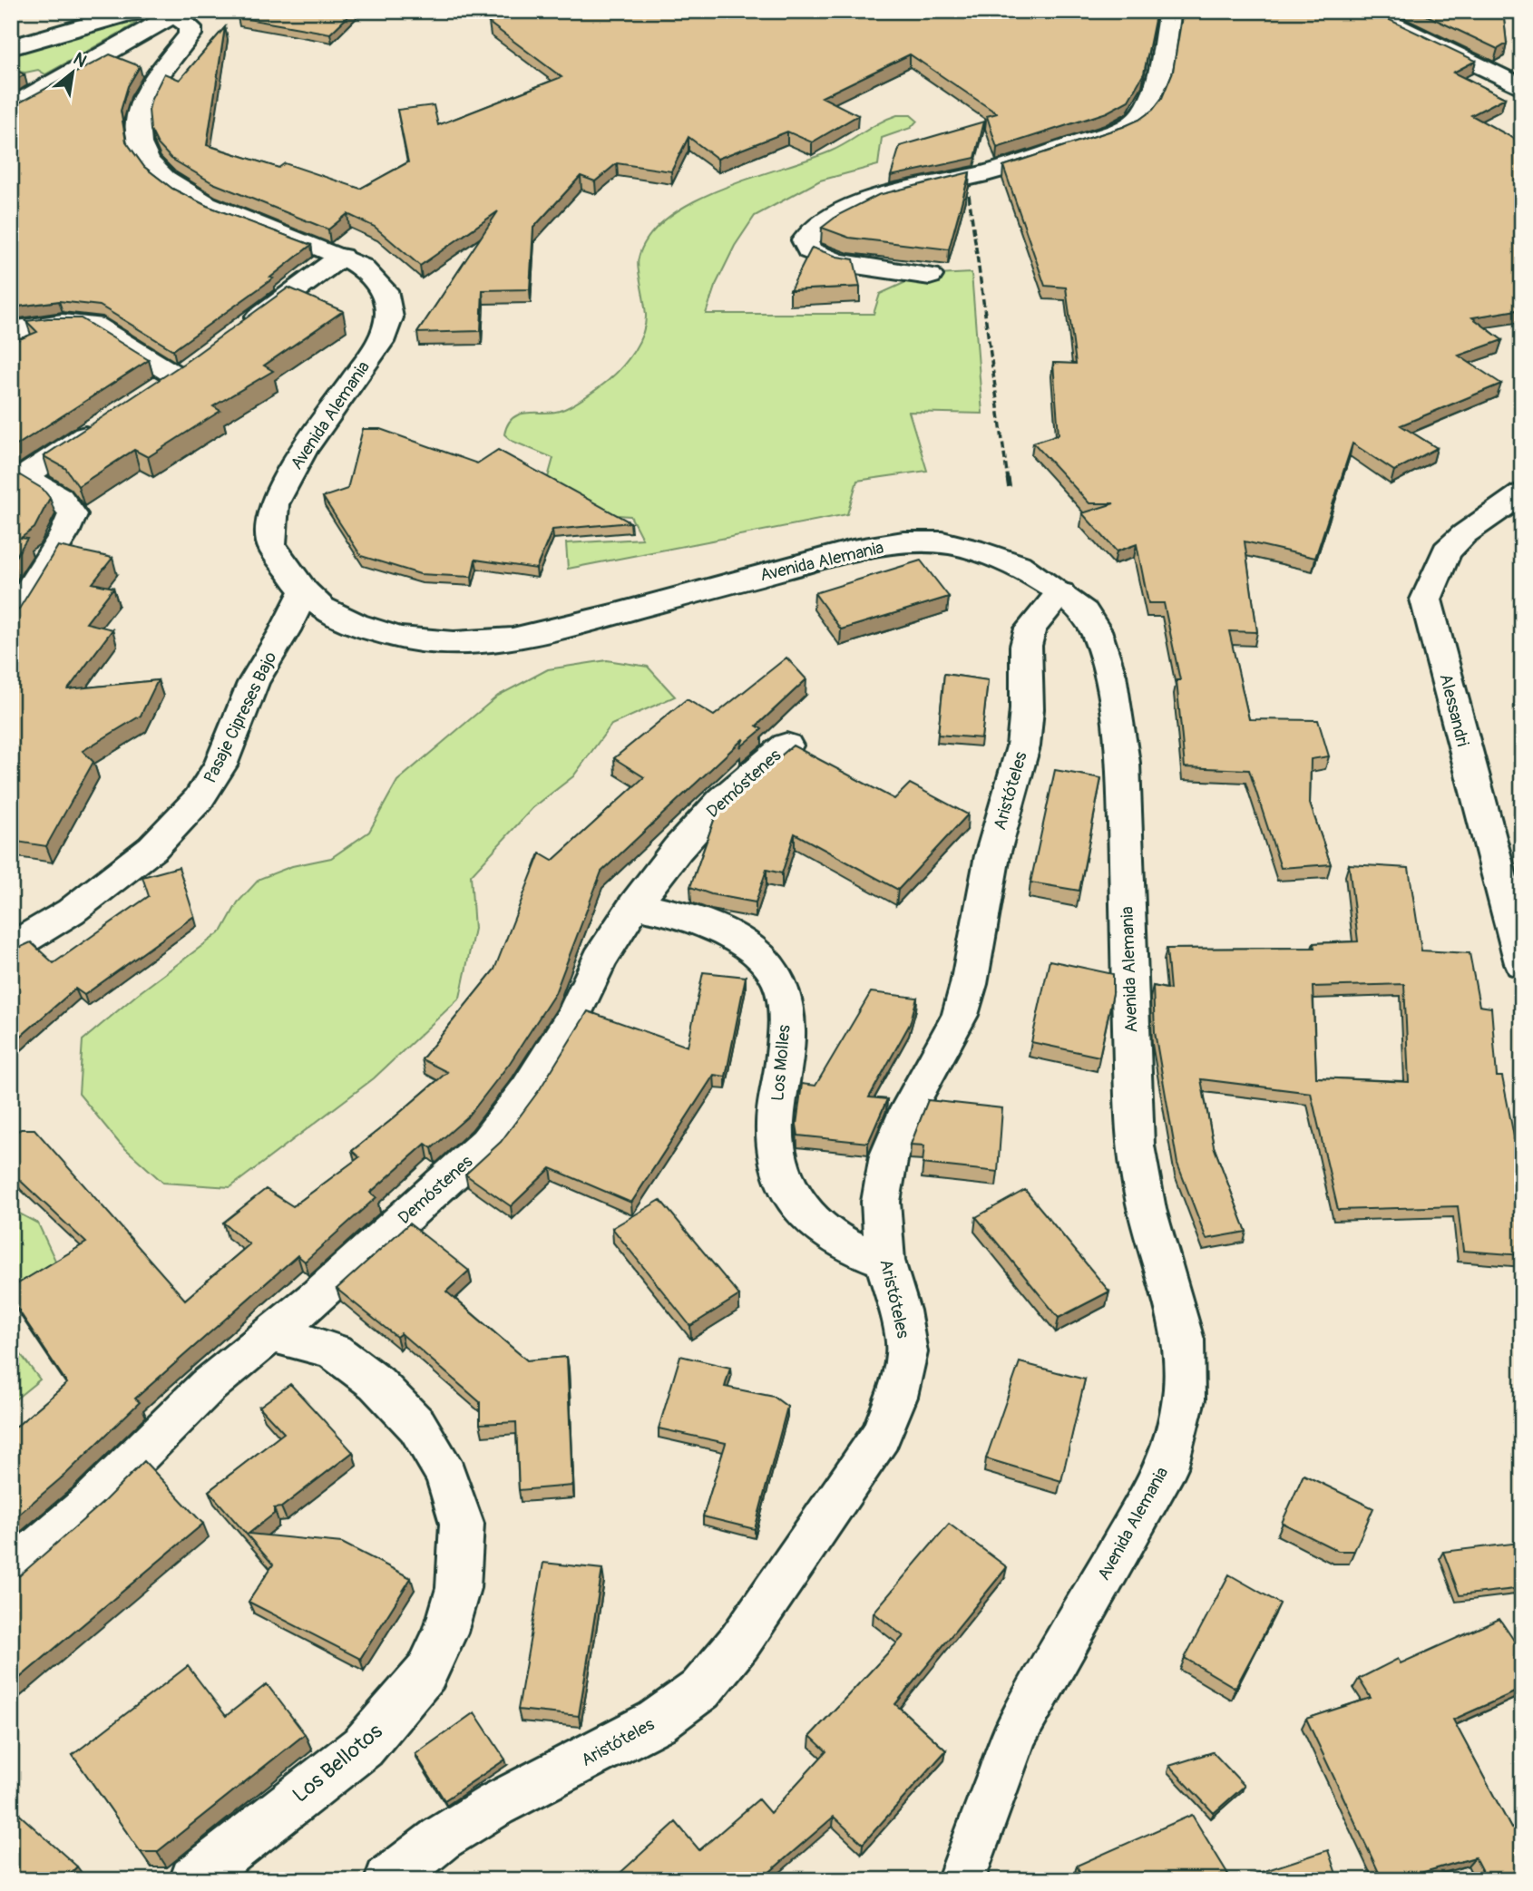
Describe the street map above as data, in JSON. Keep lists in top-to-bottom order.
{
  "streets": {
    "street": [
      "Avenida Alemania",
      "Alessandri",
      "Pasaje Cipreses Bajo",
      "Demóstenes",
      "Aristóteles",
      "Los Molles",
      "Los Bellotos"
    ]
  },
  "crossings": [
    ["Avenida Alemania", "Pasaje Cipreses Bajo"],
    ["Avenida Alemania", "Aristóteles"],
    ["Demóstenes", "Los Molles"],
    ["Demóstenes", "Los Bellotos"],
    ["Aristóteles", "Los Molles"]
  ],
  "north": "top right"
}
